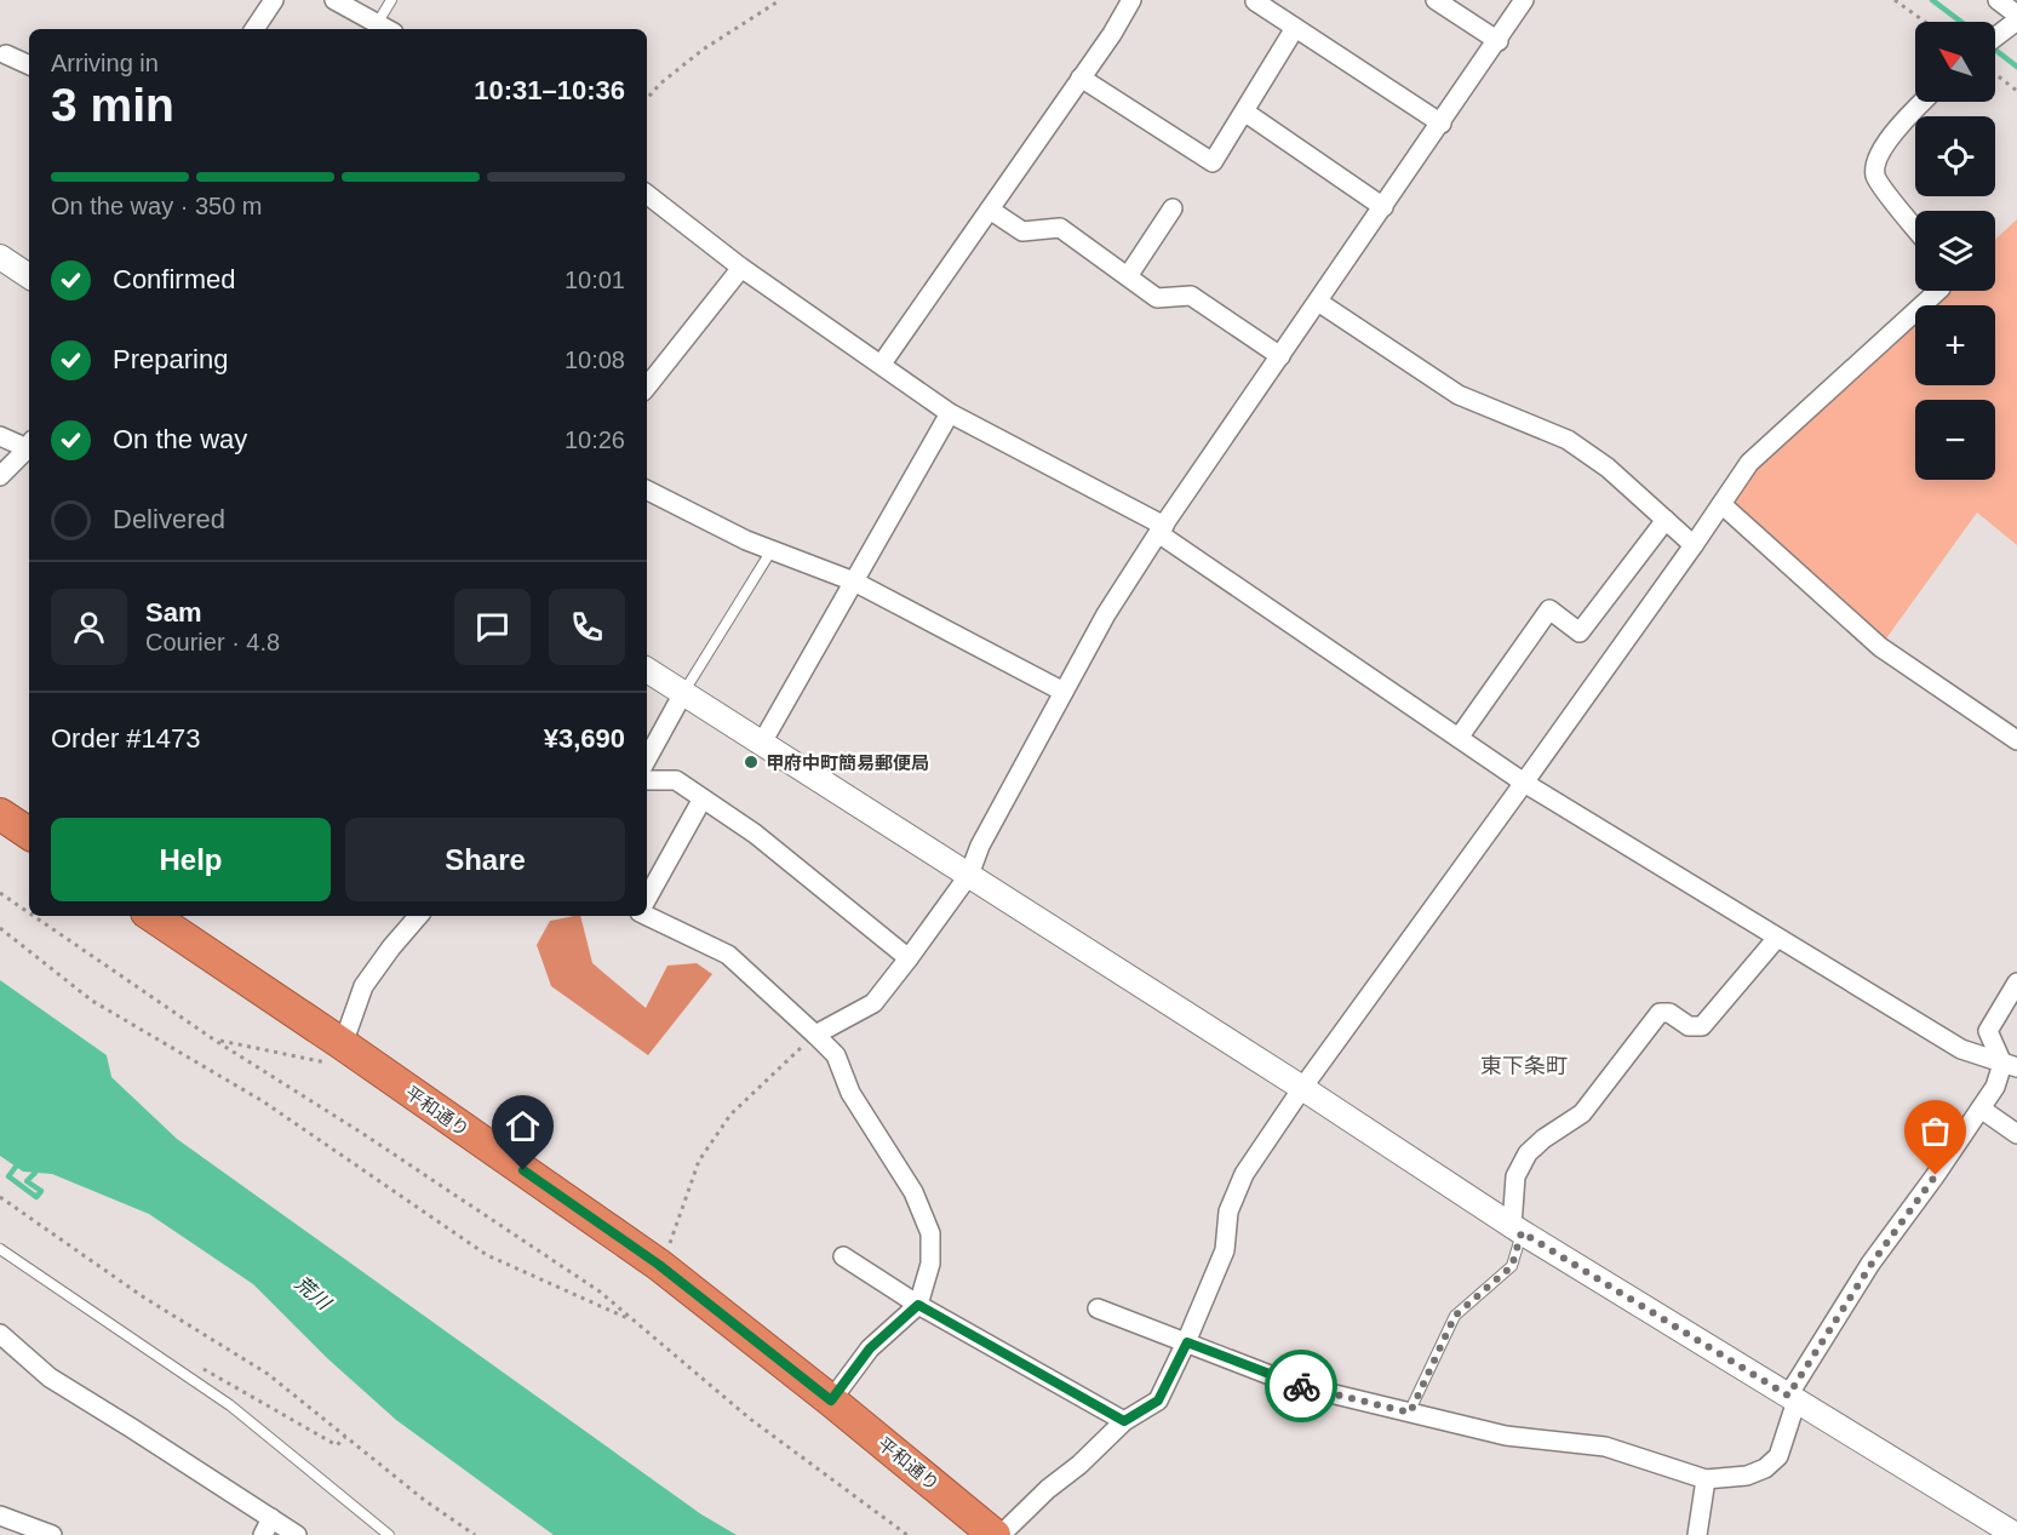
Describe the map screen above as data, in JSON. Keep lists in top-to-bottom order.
{
  "streets": {
    "highway": ["平和通り"]
  },
  "districts": ["東下条町"],
  "water": ["荒川"],
  "places": ["甲府中町簡易郵便局"],
  "north": "top left",
  "page": {
    "map_buttons": ["+", "−"],
    "heading": ["3 min", "Arriving in", "10:31–10:36"],
    "panel": [
      "Sam",
      "Courier · 4.8",
      "Order #1473",
      "¥3,690"
    ],
    "bar": "On the way · 350 m",
    "list": [
      ["Confirmed", "10:01"],
      ["Preparing", "10:08"],
      ["On the way", "10:26"],
      "Delivered"
    ],
    "buttons": ["Help", "Share"]
  }
}
